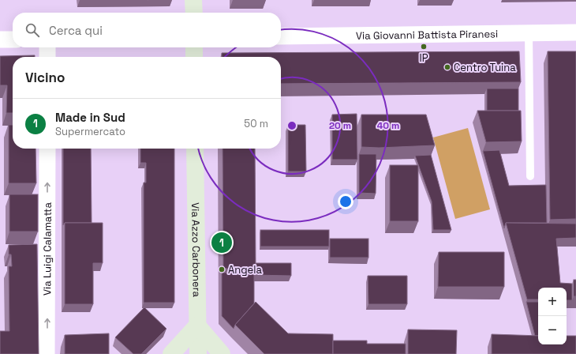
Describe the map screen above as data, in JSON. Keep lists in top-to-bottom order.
{
  "streets": {
    "street": ["Via Giovanni Battista Piranesi", "Via Azzo Carbonera", "Via Luigi Calamatta"]
  },
  "one_way": ["Via Luigi Calamatta"],
  "places": ["IP", "Centro Tuina", "Angela"],
  "page": {
    "search": "Cerca qui",
    "heading": "Vicino",
    "list": [
      {
        "mark": "1",
        "name": "Made in Sud",
        "note": "Supermercato",
        "value": "50 m"
      }
    ],
    "pins": "1",
    "map_buttons": ["+", "−"]
  },
  "rings": ["20 m", "40 m"]
}
